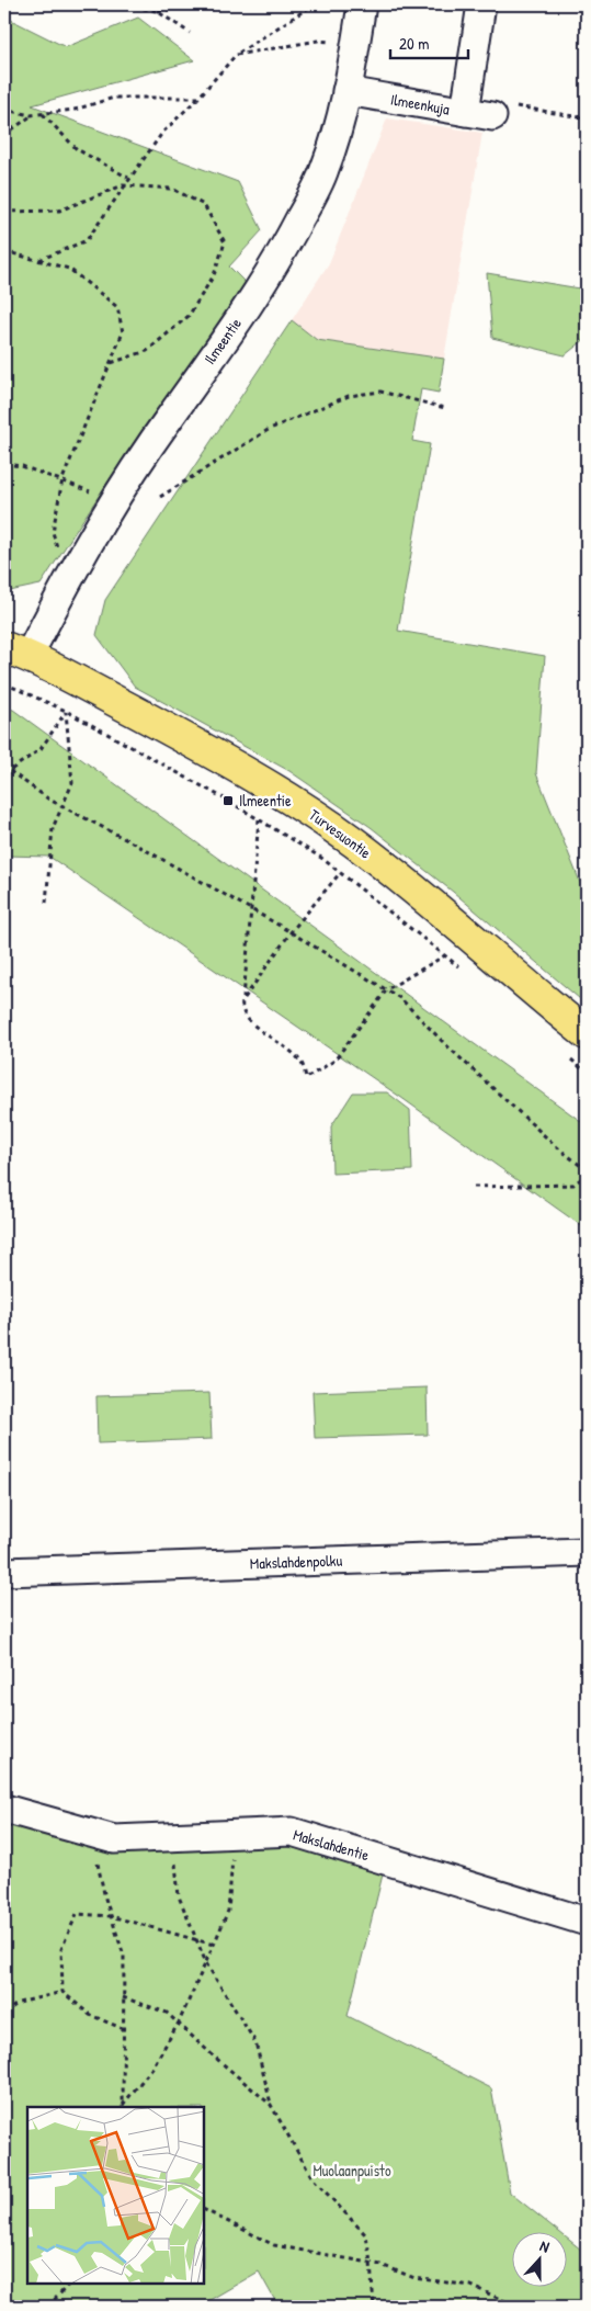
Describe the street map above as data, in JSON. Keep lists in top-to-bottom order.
{
  "streets": {
    "main road": ["Turvesuontie"],
    "street": [
      "Ilmeenkuja",
      "Ilmeentie",
      "Makslahdenpolku",
      "Makslahdentie"
    ]
  },
  "crossings": [
    ["Ilmeenkuja", "Ilmeentie"],
    ["Ilmeentie", "Turvesuontie"]
  ],
  "parks": ["Muolaanpuisto"],
  "places": {
    "transit": ["Ilmeentie"]
  },
  "scale_bar": "20 m",
  "north": "top"
}
